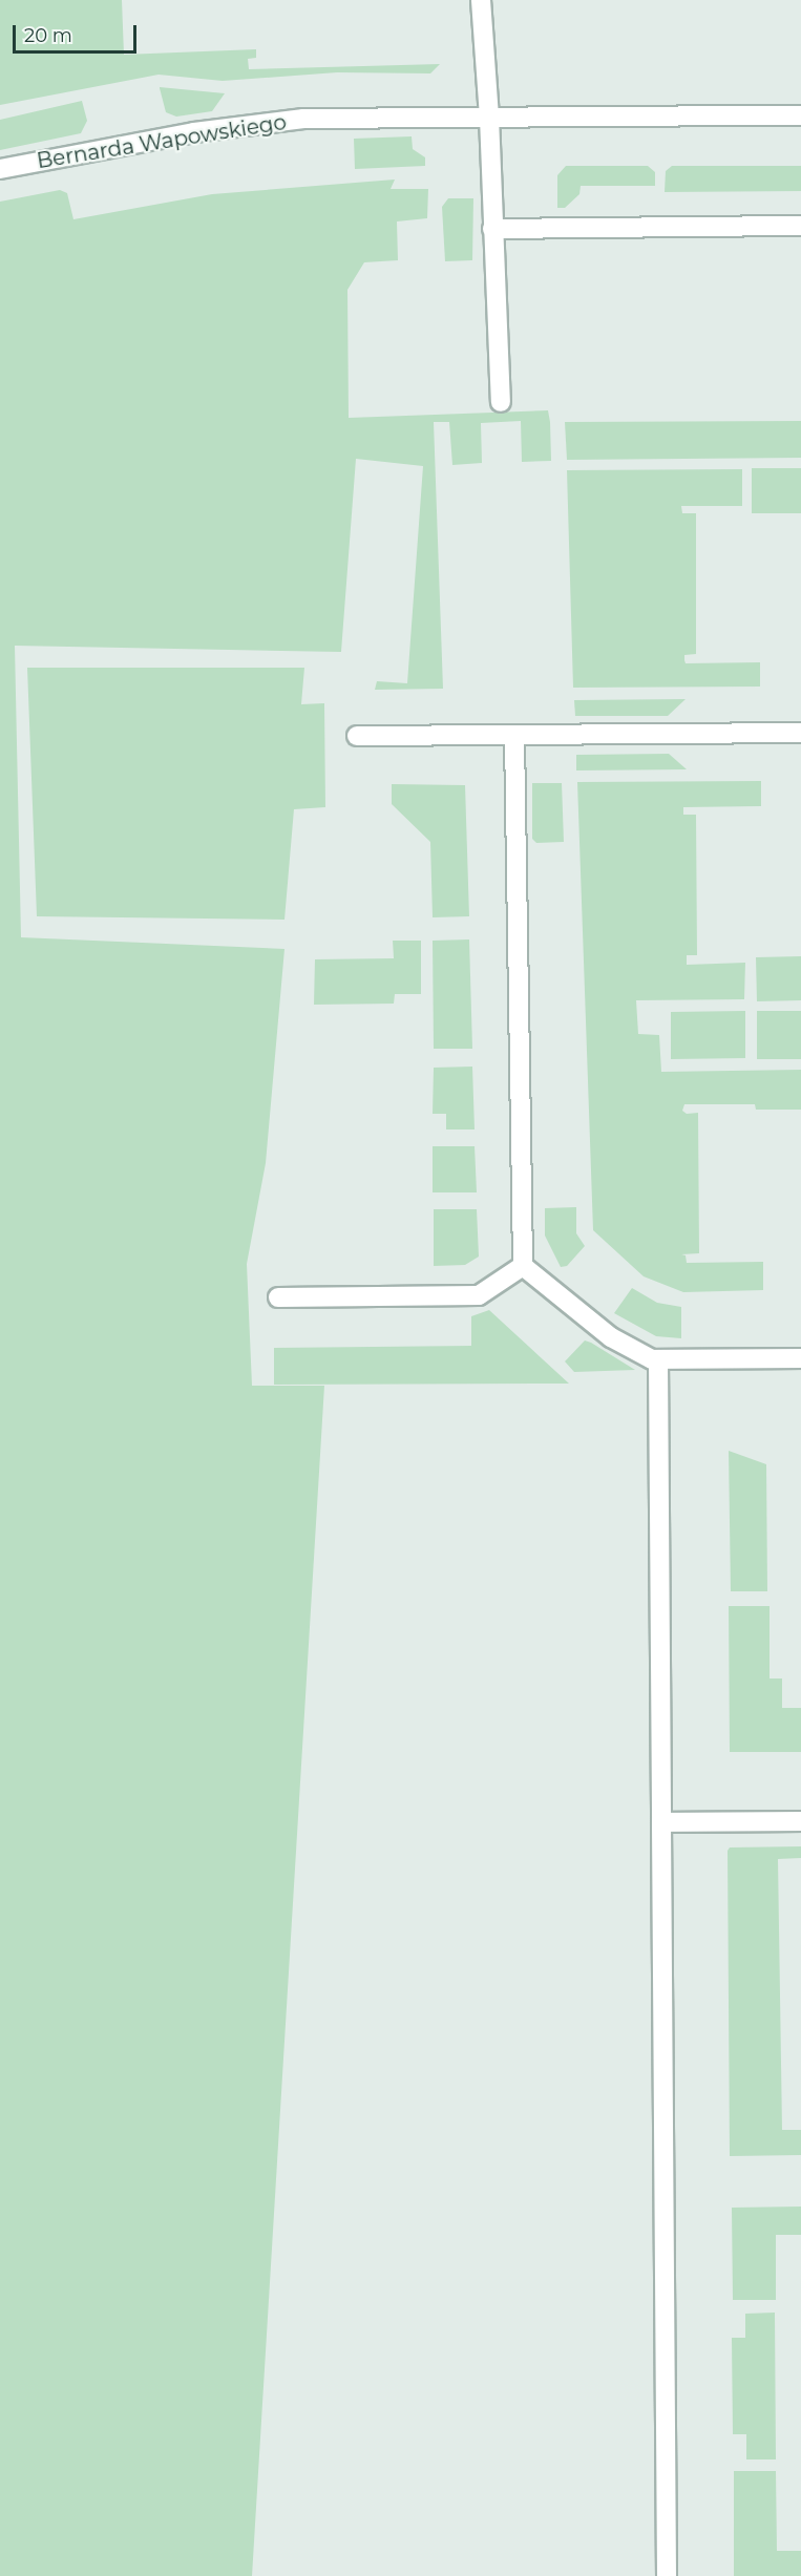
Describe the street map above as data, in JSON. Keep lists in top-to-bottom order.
{
  "streets": {
    "street": ["Bernarda Wapowskiego"]
  },
  "scale_bar": "20 m"
}
